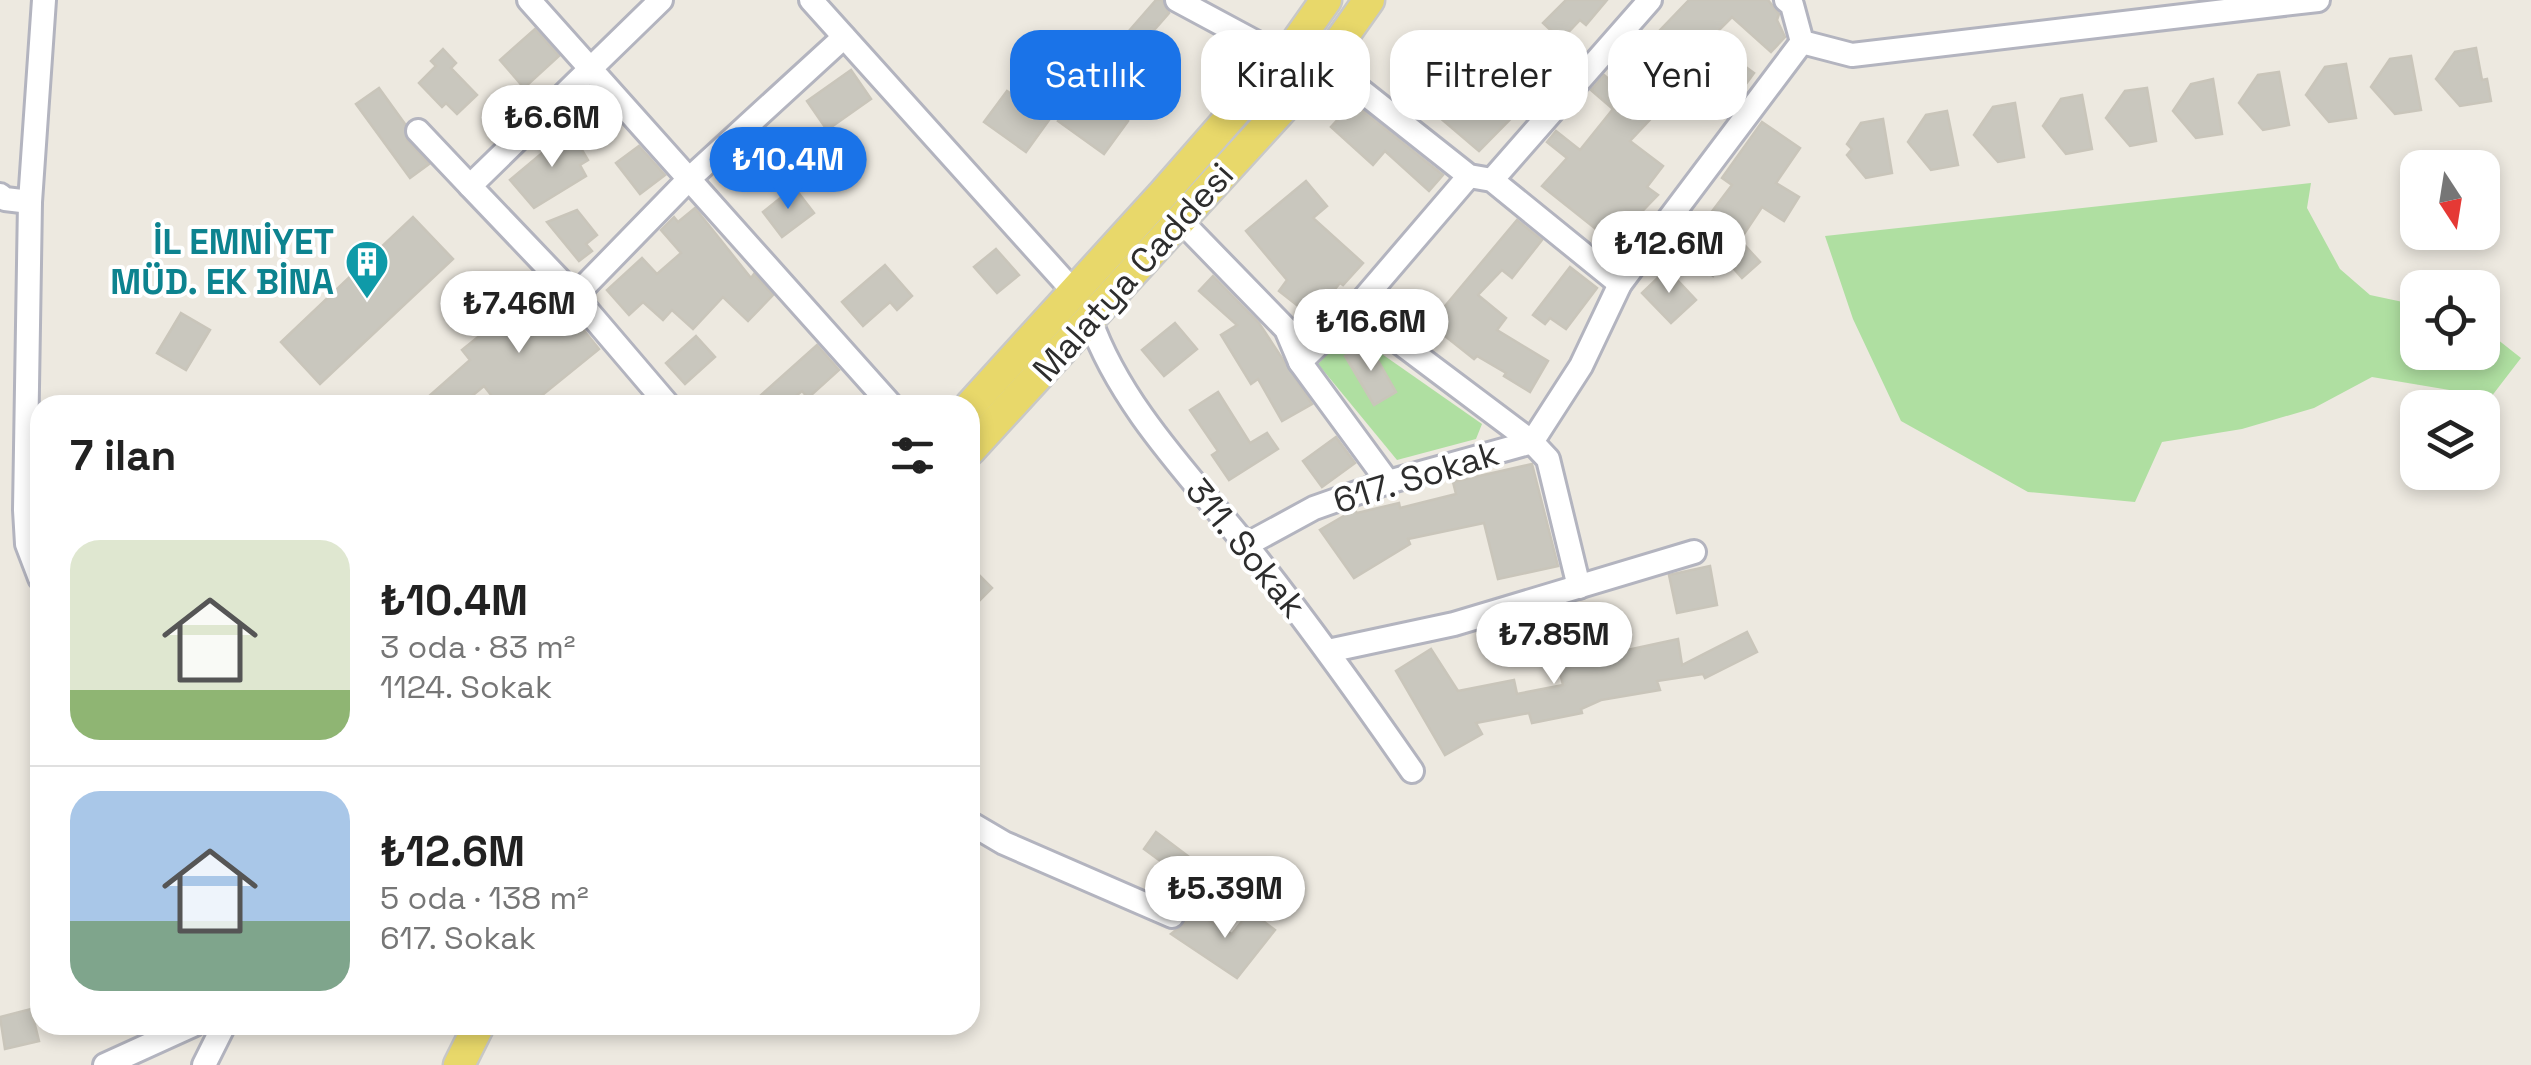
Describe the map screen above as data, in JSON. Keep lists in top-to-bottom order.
{
  "streets": {
    "main road": ["Malatya Caddesi"],
    "street": ["617. Sokak", "311. Sokak"]
  },
  "crossings": [
    ["Malatya Caddesi", "311. Sokak"],
    ["617. Sokak", "311. Sokak"]
  ],
  "places": {
    "building": ["İL EMNİYET MÜD. EK BİNA"]
  },
  "north": "bottom",
  "page": {
    "chip": [
      "Satılık",
      "Kiralık",
      "Filtreler",
      "Yeni"
    ],
    "price": [
      "₺6.6M",
      "₺10.4M",
      "₺12.6M",
      "₺7.46M",
      "₺16.6M",
      "₺7.85M",
      "₺5.39M"
    ],
    "heading": "7 ilan",
    "list": [
      {
        "name": "₺10.4M",
        "note": "3 oda · 83 m² · 1124. Sokak"
      },
      {
        "name": "₺12.6M",
        "note": "5 oda · 138 m² · 617. Sokak"
      }
    ]
  }
}
